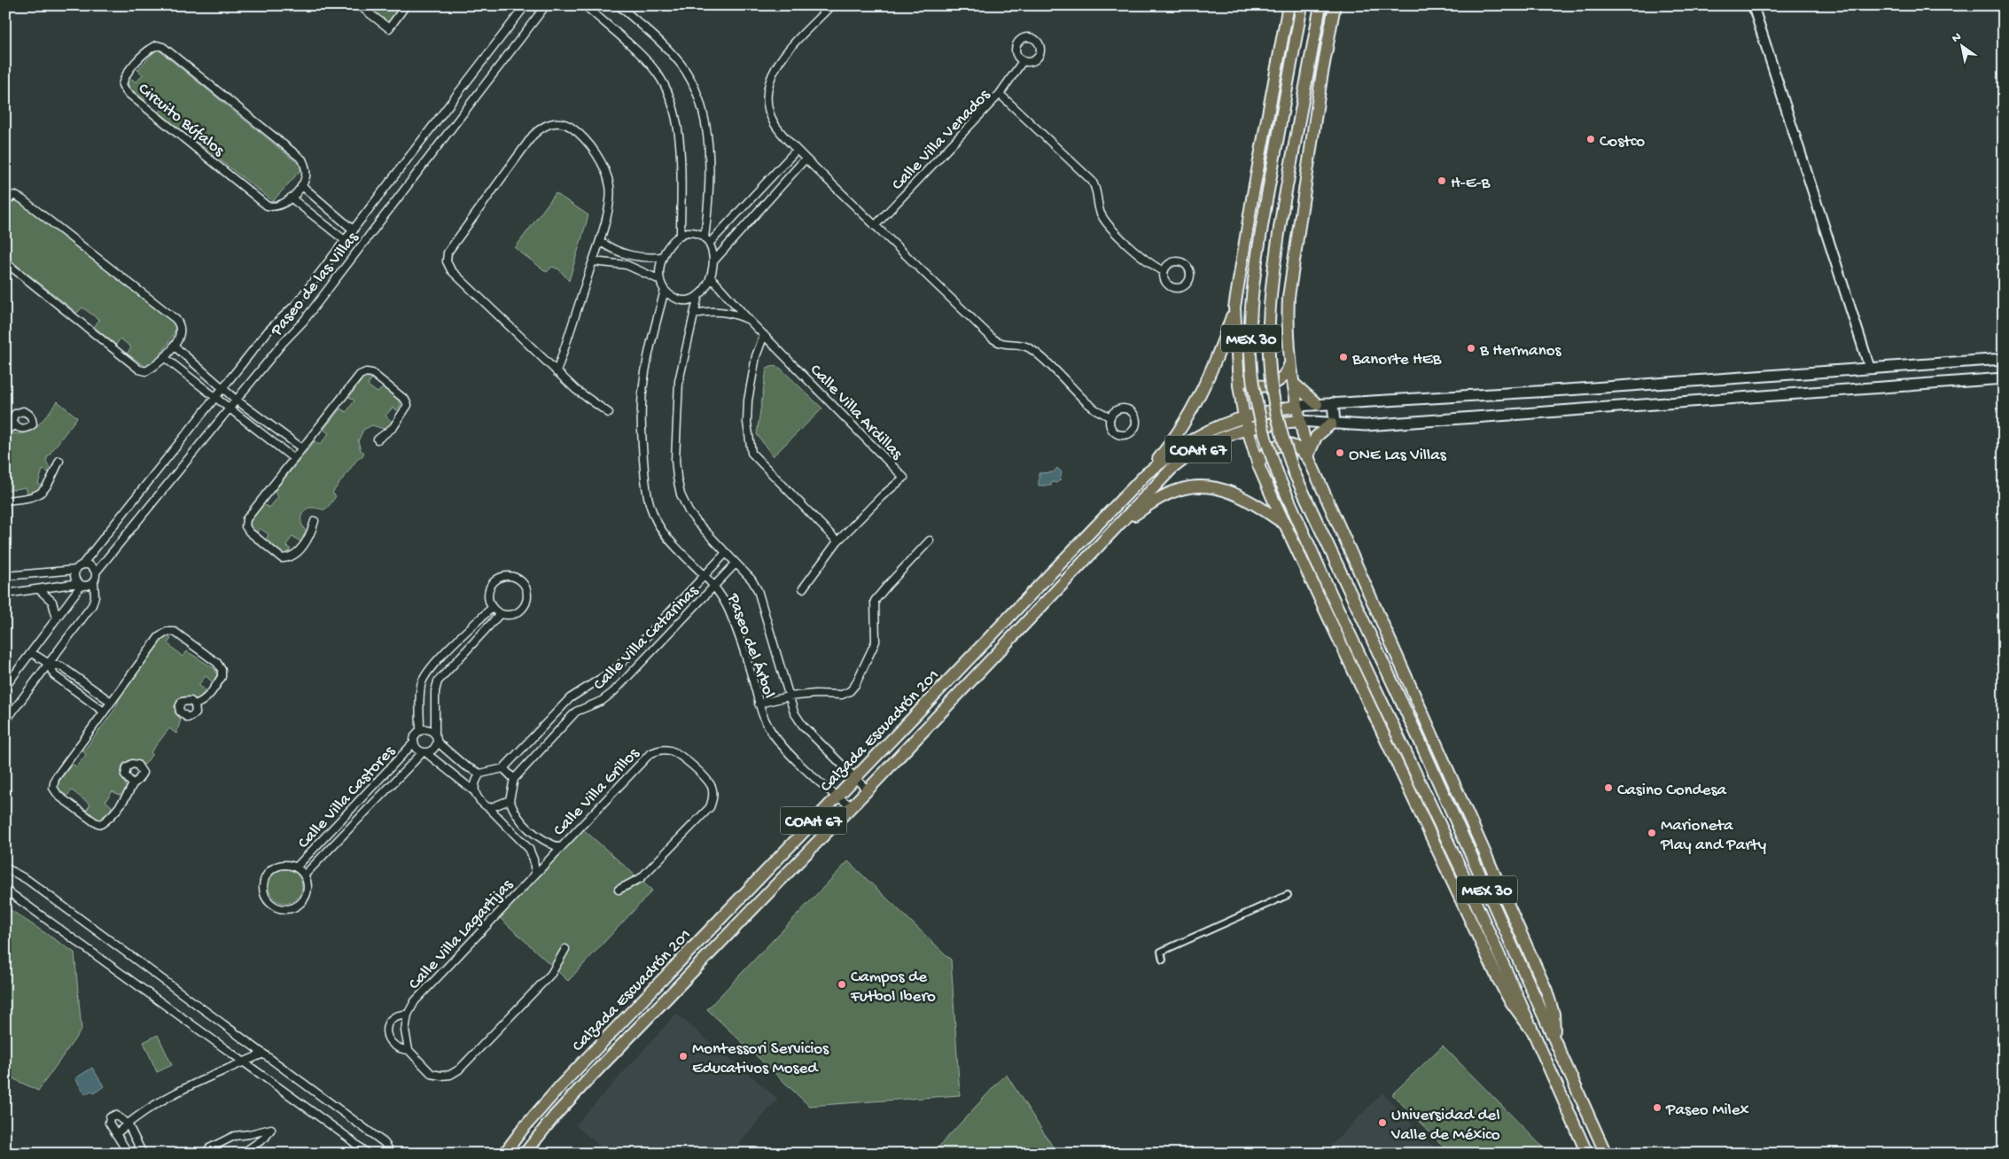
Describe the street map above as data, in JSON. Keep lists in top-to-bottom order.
{
  "streets": {
    "main road": ["MEX 30", "COAH 67", "Calzada Escuadrón 201"],
    "street": [
      "Circuito Búfalos",
      "Calle Villa Venados",
      "Paseo de las Villas",
      "Calle Villa Ardillas",
      "Calle Villa Catarinas",
      "Paseo del Árbol",
      "Calle Villa Grillos",
      "Calle Villa Castores",
      "Calle Villa Lagartijas"
    ]
  },
  "crossings": [
    ["Calle Villa Ardillas", "Paseo del Árbol"],
    ["COAH 67", "Calzada Escuadrón 201"],
    ["Calle Villa Catarinas", "Paseo del Árbol"],
    ["Paseo del Árbol", "Calzada Escuadrón 201"],
    ["Calle Villa Grillos", "Calle Villa Lagartijas"]
  ],
  "places": [
    "Costco",
    "H-E-B",
    "B Hermanos",
    "Banorte HEB",
    "ONE Las Villas",
    "Casino Condesa",
    "Marioneta Play and Party",
    "Campos de Futbol Ibero",
    "Montessori Servicios Educativos Mosed",
    "Paseo Milex",
    "Universidad del Valle de México"
  ],
  "north": "top left"
}
